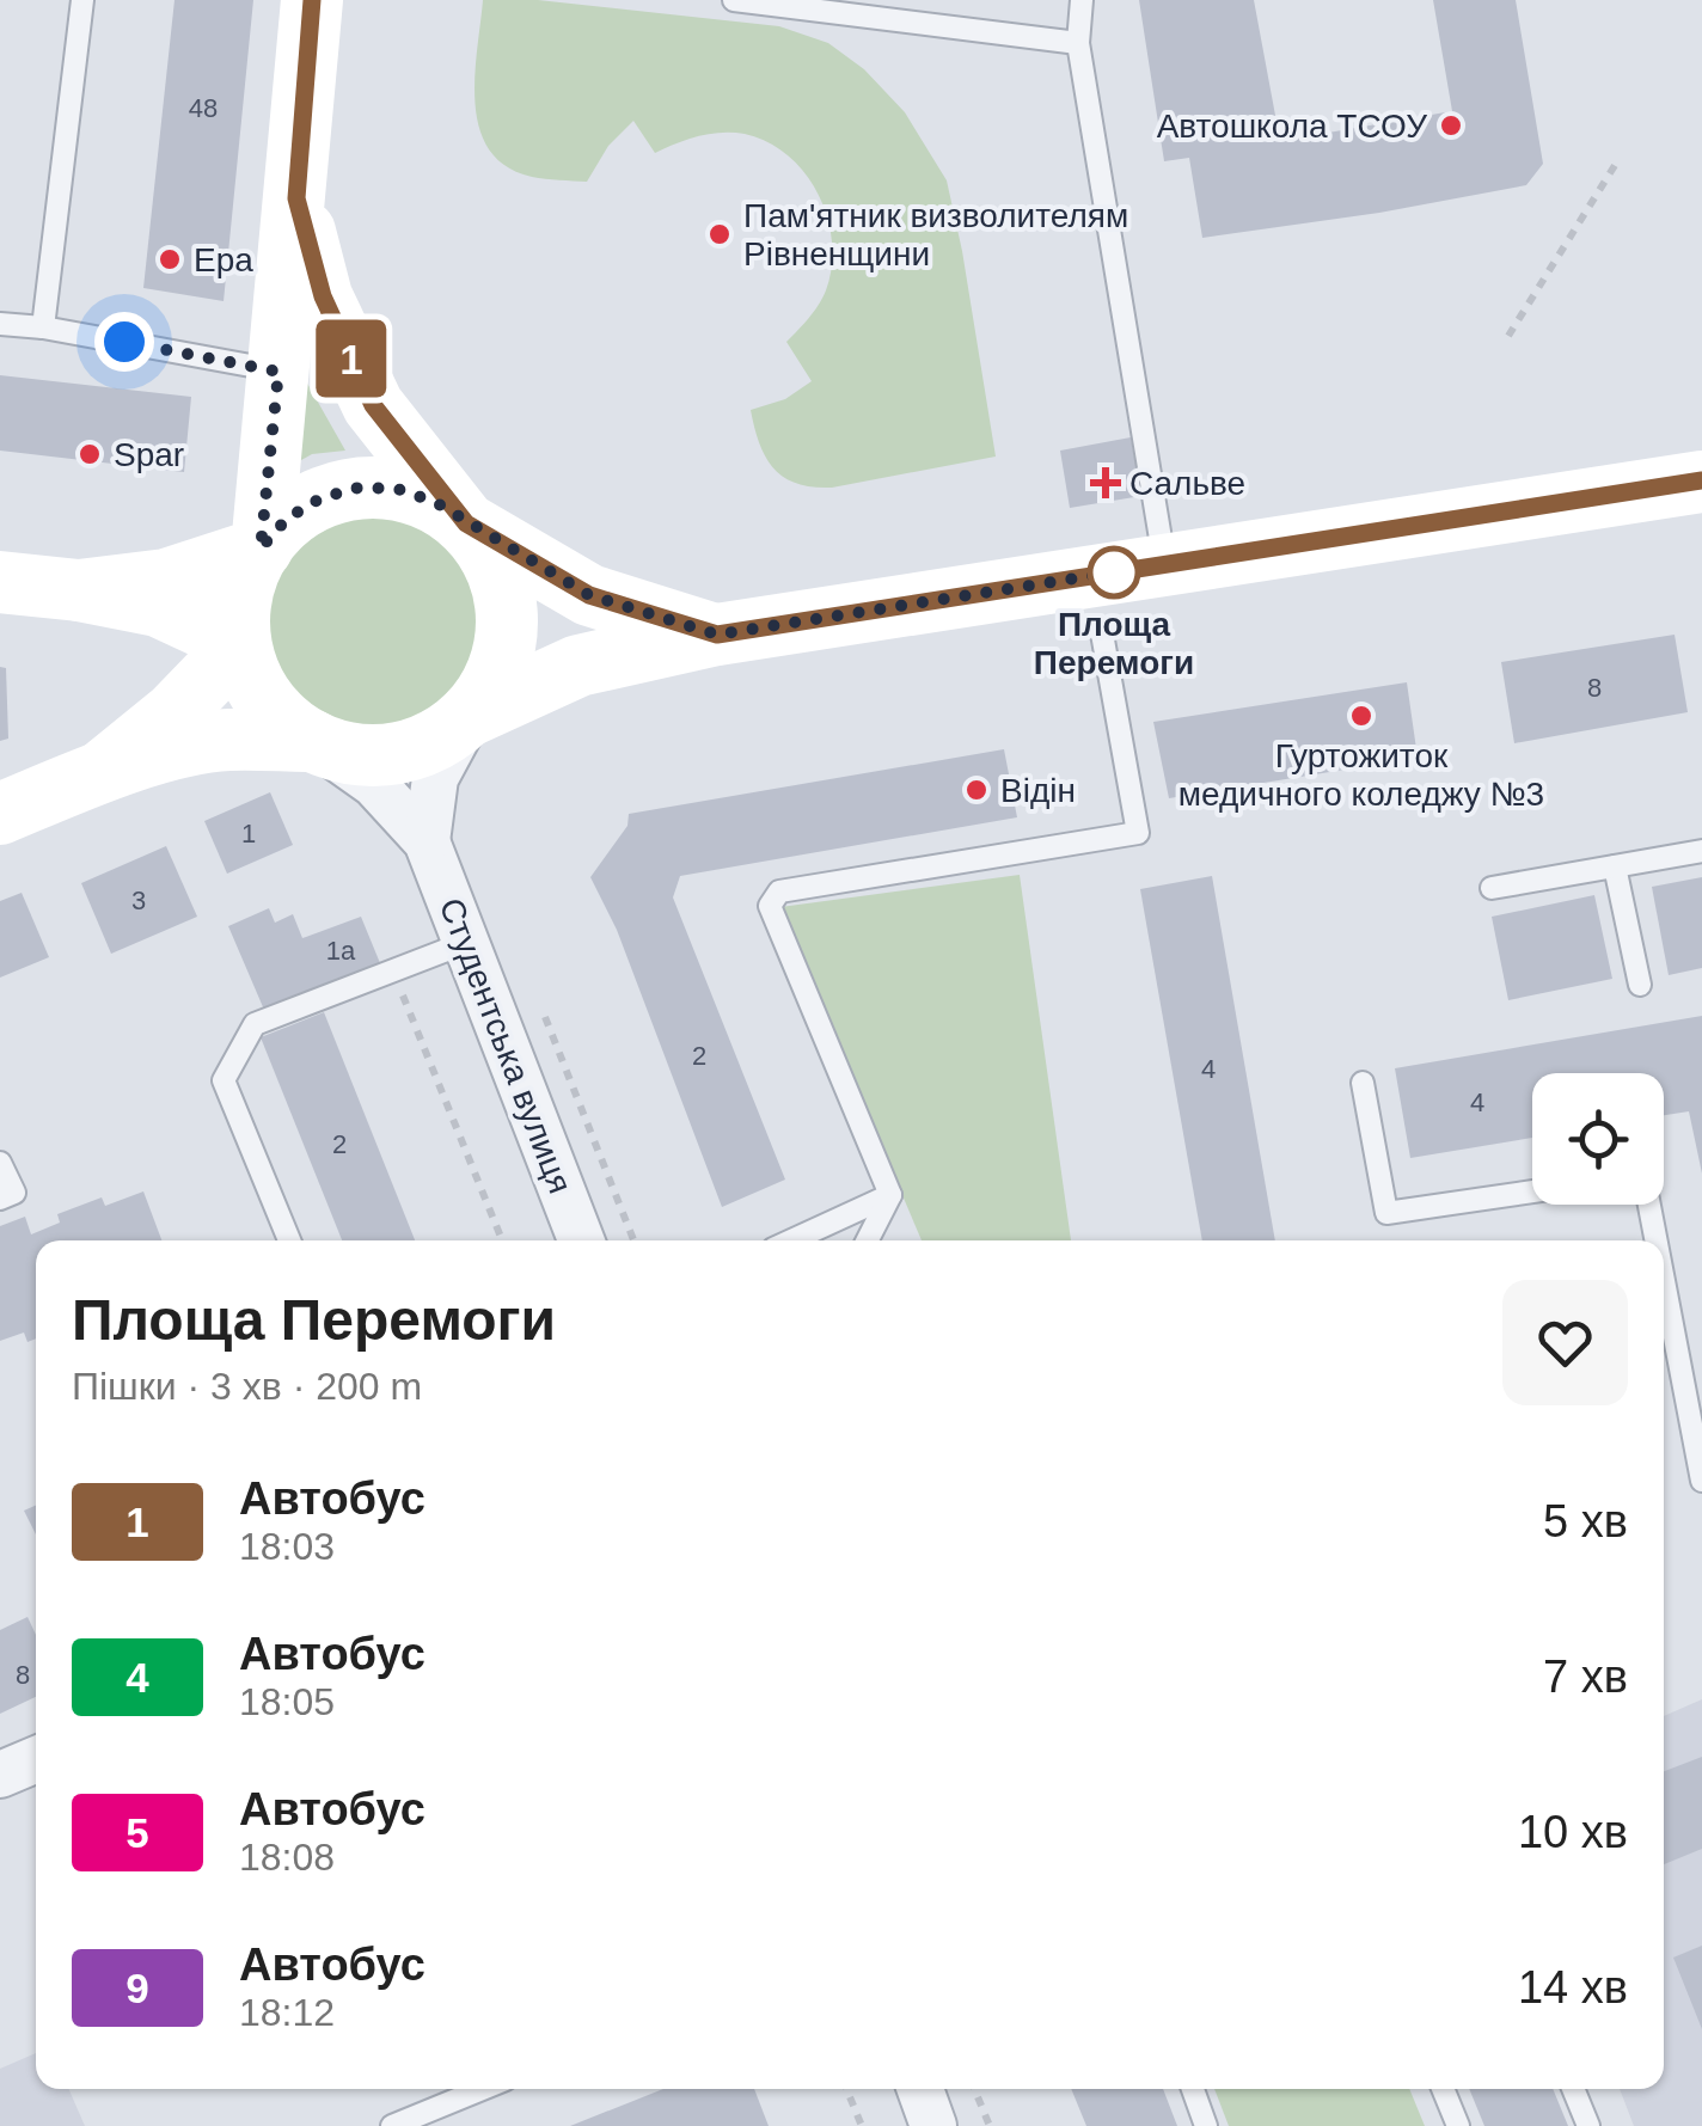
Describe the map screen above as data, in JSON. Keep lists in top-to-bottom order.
{
  "streets": {
    "street": ["Студентська вулиця"]
  },
  "places": {
    "other": [
      "Автошкола ТСОУ",
      "Пам'ятник визволителям Рівненщини",
      "Ера",
      "Spar",
      "Площа Перемоги",
      "Гуртожиток медичного коледжу №3",
      "Відін"
    ],
    "health": ["Сальве"]
  },
  "lines": ["bus line 1"],
  "house_numbers": [
    "48",
    "8",
    "1",
    "3",
    "1а",
    "2",
    "4",
    "4",
    "2",
    "8"
  ],
  "page": {
    "on_map": "1",
    "heading": ["Площа Перемоги", "Пішки · 3 хв · 200 m"],
    "list": [
      {
        "mark": "1",
        "name": "Автобус",
        "note": "18:03",
        "value": "5 хв"
      },
      {
        "mark": "4",
        "name": "Автобус",
        "note": "18:05",
        "value": "7 хв"
      },
      {
        "mark": "5",
        "name": "Автобус",
        "note": "18:08",
        "value": "10 хв"
      },
      {
        "mark": "9",
        "name": "Автобус",
        "note": "18:12",
        "value": "14 хв"
      }
    ]
  }
}
